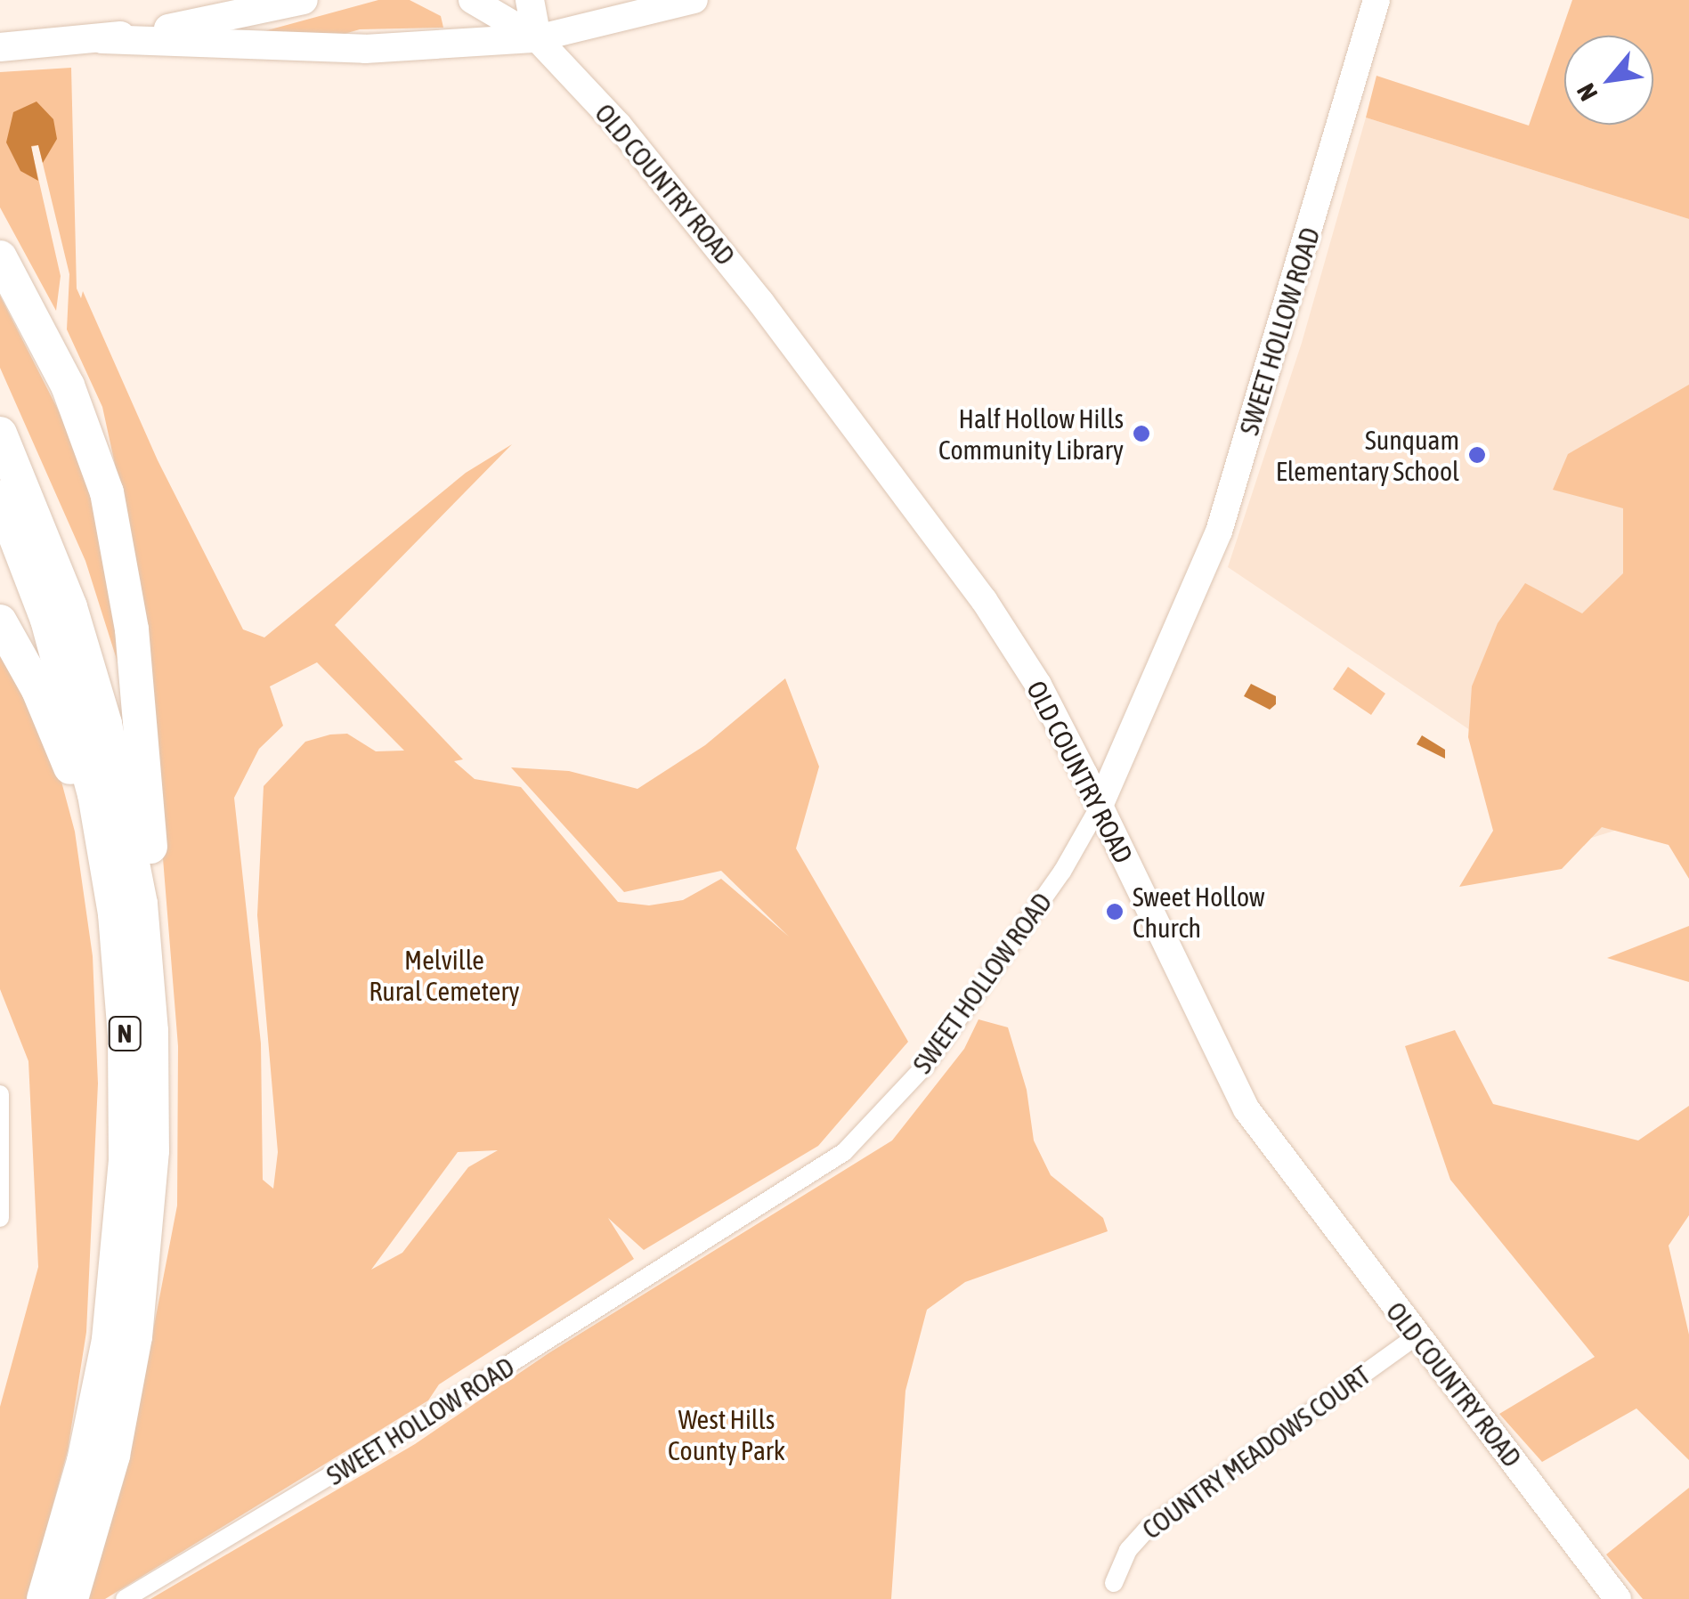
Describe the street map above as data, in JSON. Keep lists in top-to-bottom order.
{
  "streets": {
    "highway": ["N"],
    "main road": ["OLD COUNTRY ROAD", "SWEET HOLLOW ROAD"],
    "street": ["COUNTRY MEADOWS COURT"]
  },
  "crossings": [
    ["OLD COUNTRY ROAD", "SWEET HOLLOW ROAD"],
    ["OLD COUNTRY ROAD", "COUNTRY MEADOWS COURT"]
  ],
  "parks": ["Melville Rural Cemetery", "West Hills County Park"],
  "places": ["Half Hollow Hills Community Library", "Sunquam Elementary School", "Sweet Hollow Church"],
  "north": "bottom left"
}
